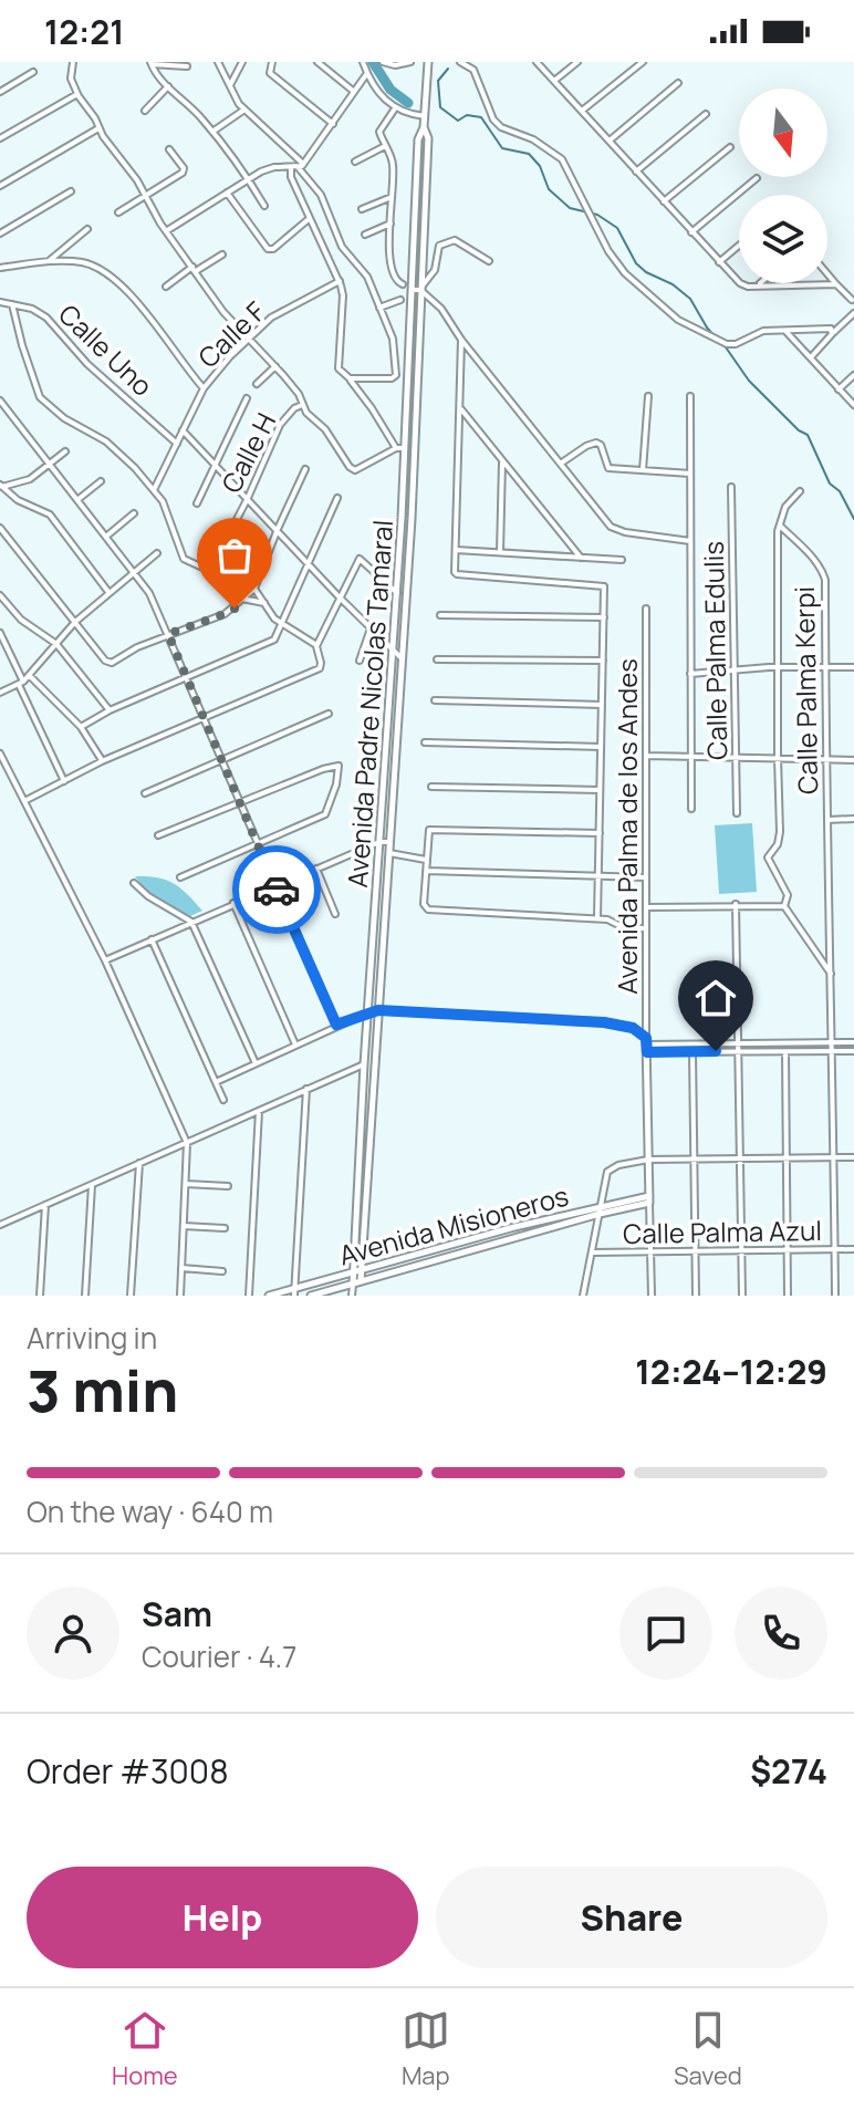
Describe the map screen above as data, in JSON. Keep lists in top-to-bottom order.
{
  "streets": {
    "street": [
      "Calle F",
      "Calle Uno",
      "Calle H",
      "Calle Palma Edulis",
      "Calle Palma Kerpi",
      "Avenida Padre Nicolas Tamaral",
      "Avenida Palma de los Andes",
      "Avenida Misioneros",
      "Calle Palma Azul"
    ]
  },
  "crossings": [
    ["Calle F", "Calle Uno"],
    ["Calle F", "Calle H"],
    ["Avenida Padre Nicolas Tamaral", "Avenida Misioneros"],
    ["Avenida Palma de los Andes", "Avenida Misioneros"]
  ],
  "north": "bottom",
  "page": {
    "status": "12:21",
    "heading": ["3 min", "Arriving in", "12:24–12:29"],
    "panel": [
      "Sam",
      "Courier · 4.7",
      "Order #3008",
      "$274"
    ],
    "bar": "On the way · 640 m",
    "buttons": ["Help", "Share"],
    "tabs": ["Home", "Map", "Saved"]
  }
}
